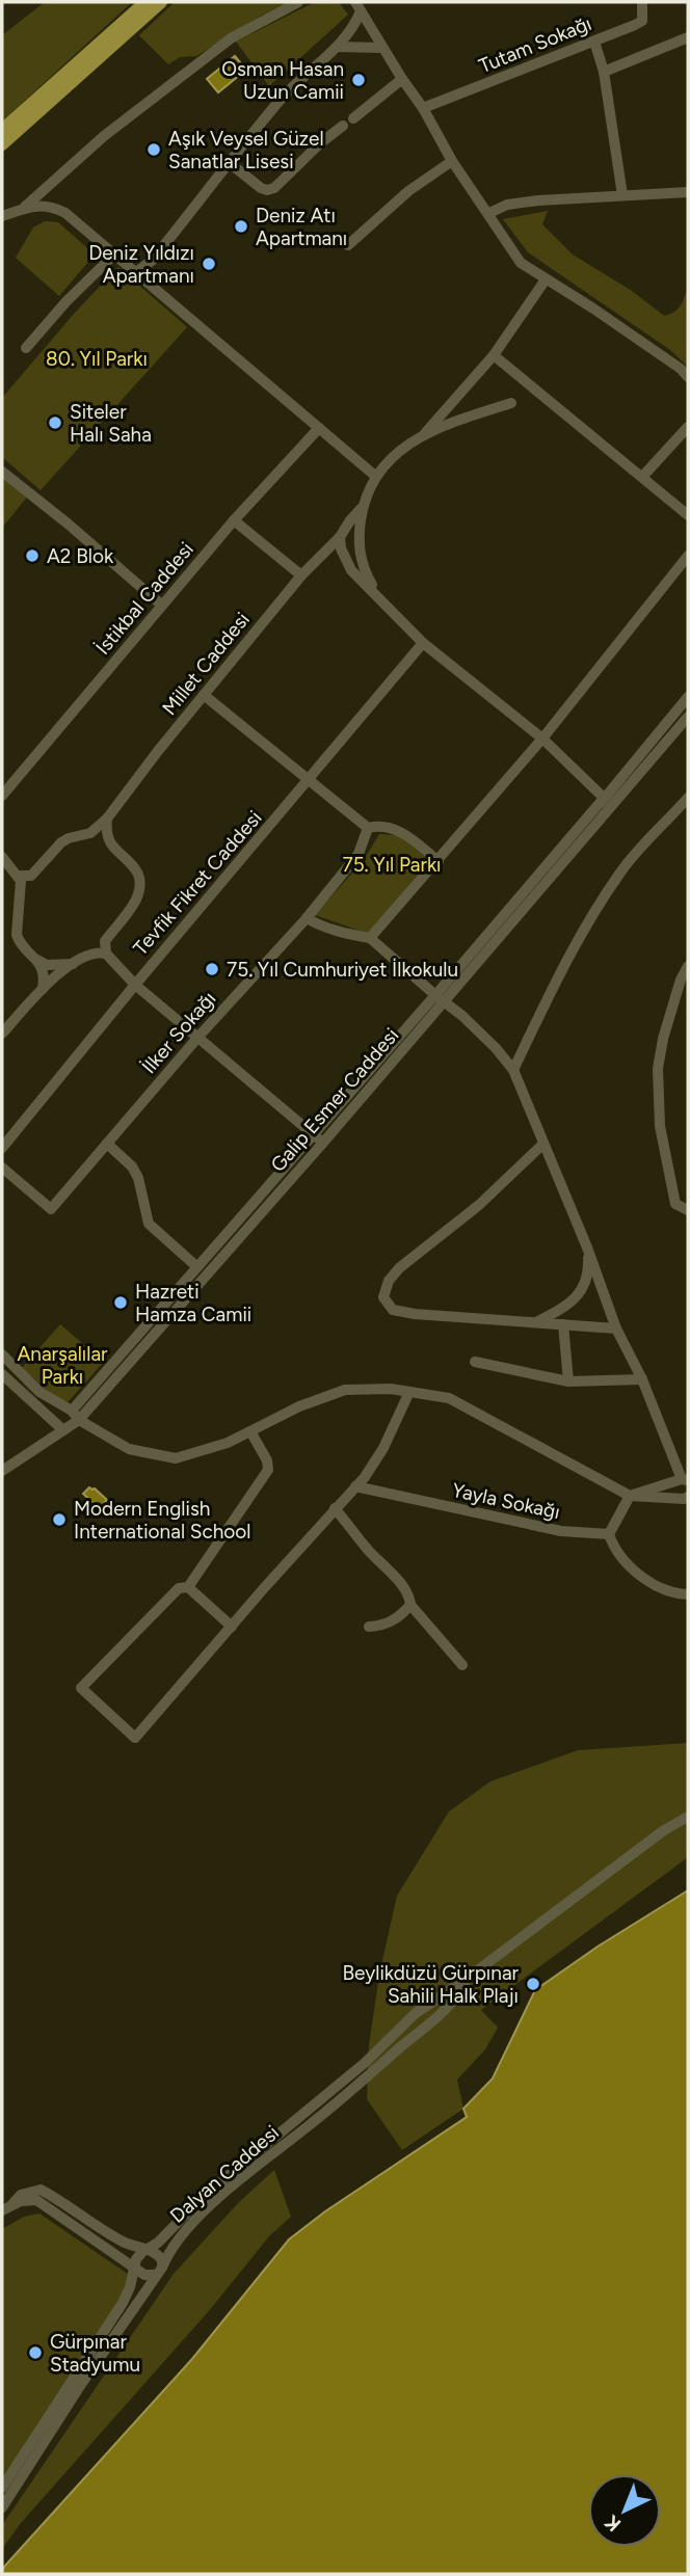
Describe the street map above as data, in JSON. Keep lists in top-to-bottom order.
{
  "streets": {
    "street": [
      "Tutam Sokağı",
      "İstikbal Caddesi",
      "Millet Caddesi",
      "Tevfik Fikret Caddesi",
      "İlker Sokağı",
      "Galip Esmer Caddesi",
      "Yayla Sokağı",
      "Dalyan Caddesi"
    ]
  },
  "parks": ["80. Yıl Parkı", "75. Yıl Parkı", "Anarşalılar Parkı"],
  "places": [
    "Osman Hasan Uzun Camii",
    "Aşık Veysel Güzel Sanatlar Lisesi",
    "Deniz Atı Apartmanı",
    "Deniz Yıldızı Apartmanı",
    "Siteler Halı Saha",
    "A2 Blok",
    "75. Yıl Cumhuriyet İlkokulu",
    "Hazreti Hamza Camii",
    "Modern English International School",
    "Beylikdüzü Gürpınar Sahili Halk Plajı",
    "Gürpınar Stadyumu"
  ],
  "north": "bottom left"
}
